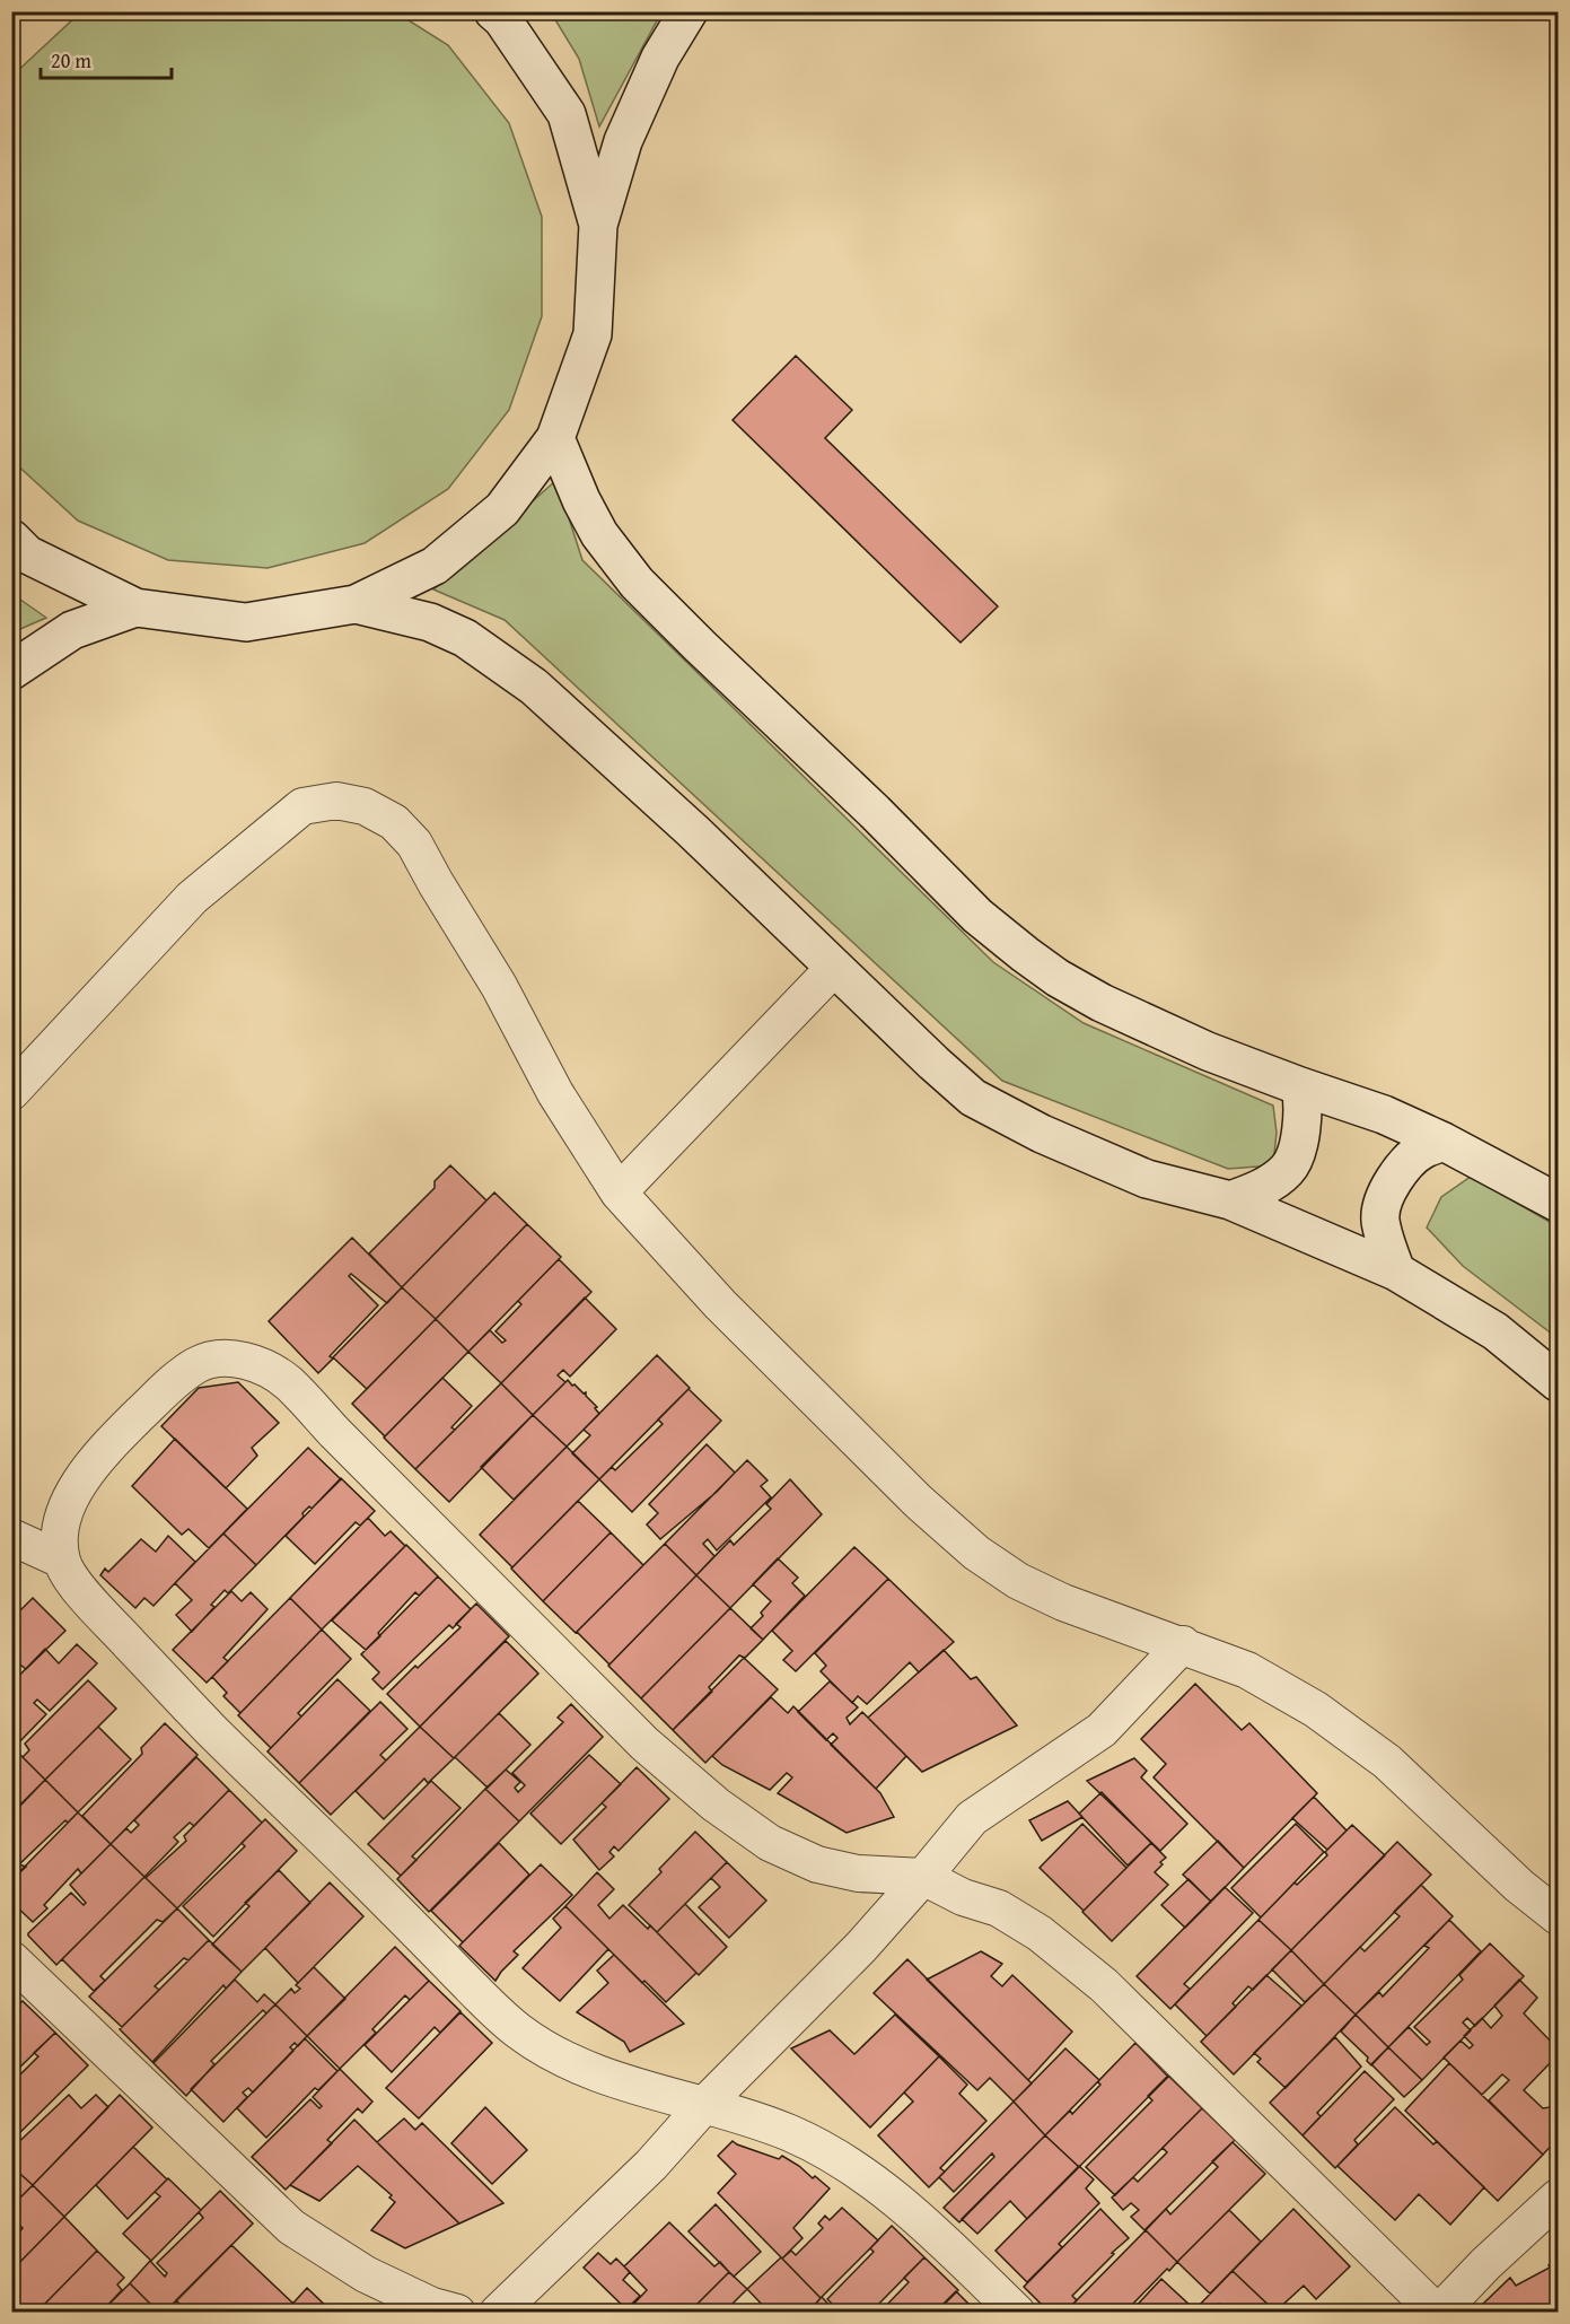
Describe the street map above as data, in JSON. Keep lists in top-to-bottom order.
{
  "scale_bar": "20 m"
}
